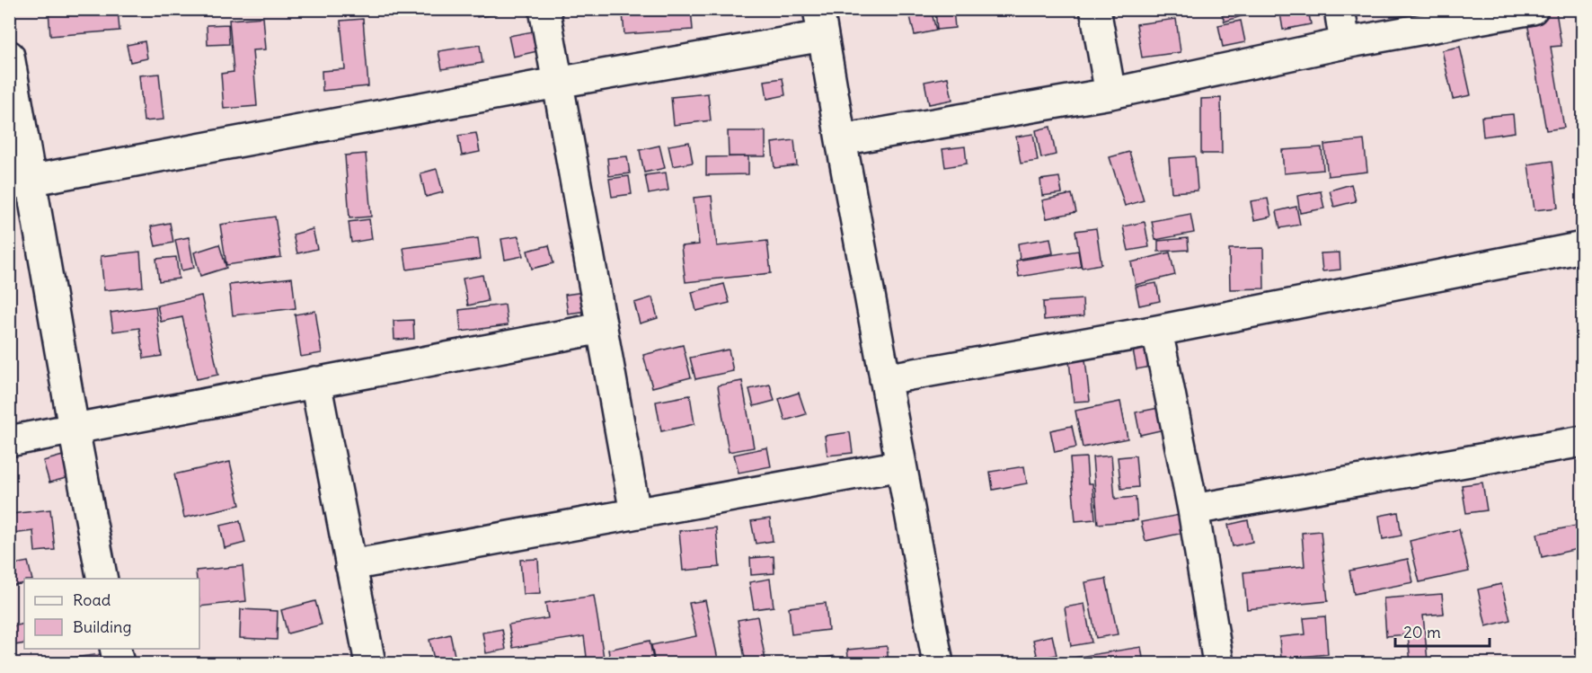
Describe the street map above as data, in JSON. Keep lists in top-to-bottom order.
{
  "legend": ["Road", "Building"],
  "scale_bar": "20 m"
}
